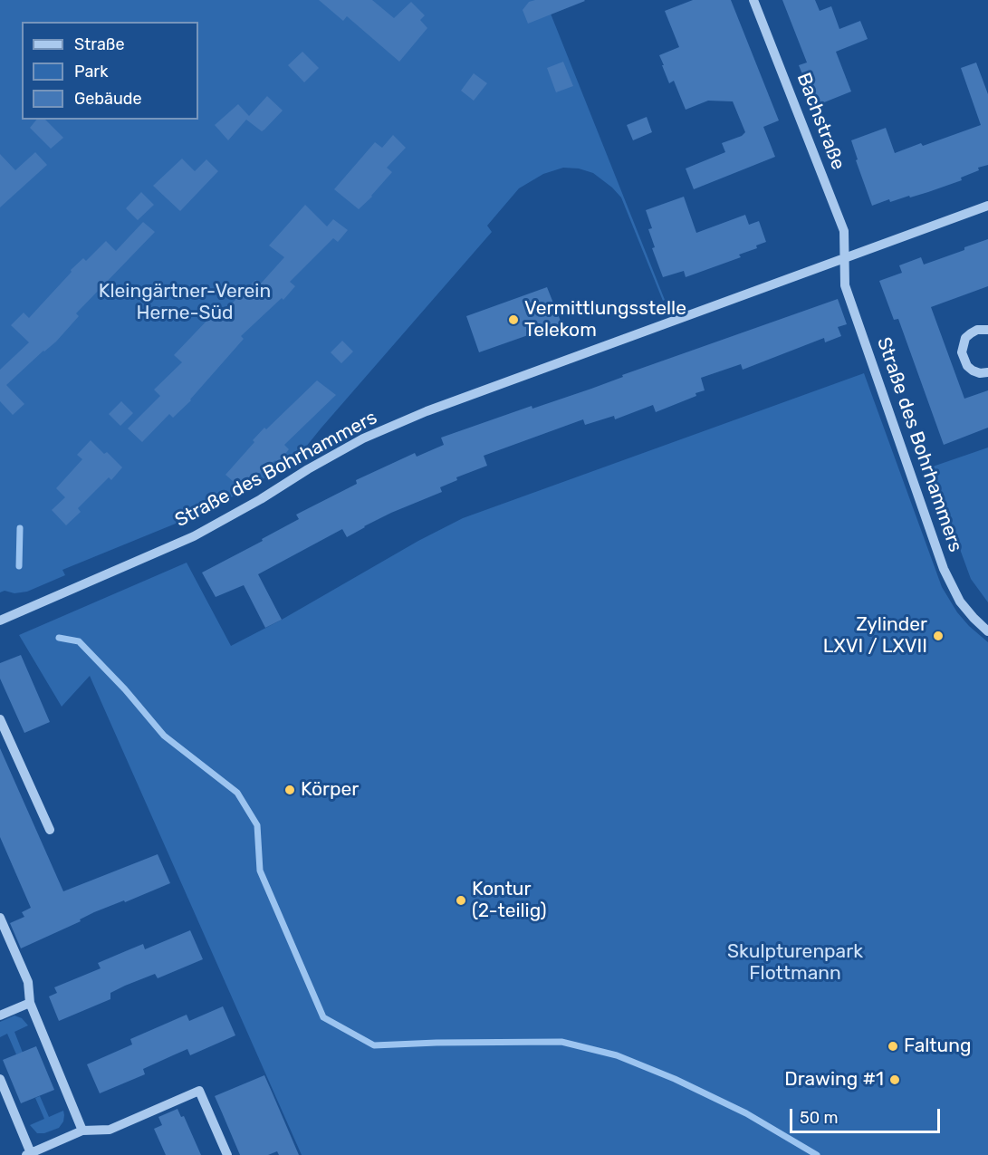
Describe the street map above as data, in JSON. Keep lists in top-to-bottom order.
{
  "streets": {
    "street": ["Bachstraße", "Straße des Bohrhammers"]
  },
  "crossings": [
    ["Bachstraße", "Straße des Bohrhammers"]
  ],
  "parks": ["Kleingärtner-Verein Herne-Süd", "Skulpturenpark Flottmann"],
  "places": [
    "Vermittlungsstelle Telekom",
    "Zylinder LXVI / LXVII",
    "Körper",
    "Kontur (2-teilig)",
    "Faltung",
    "Drawing #1"
  ],
  "legend": ["Straße", "Park", "Gebäude"],
  "scale_bar": "50 m"
}
